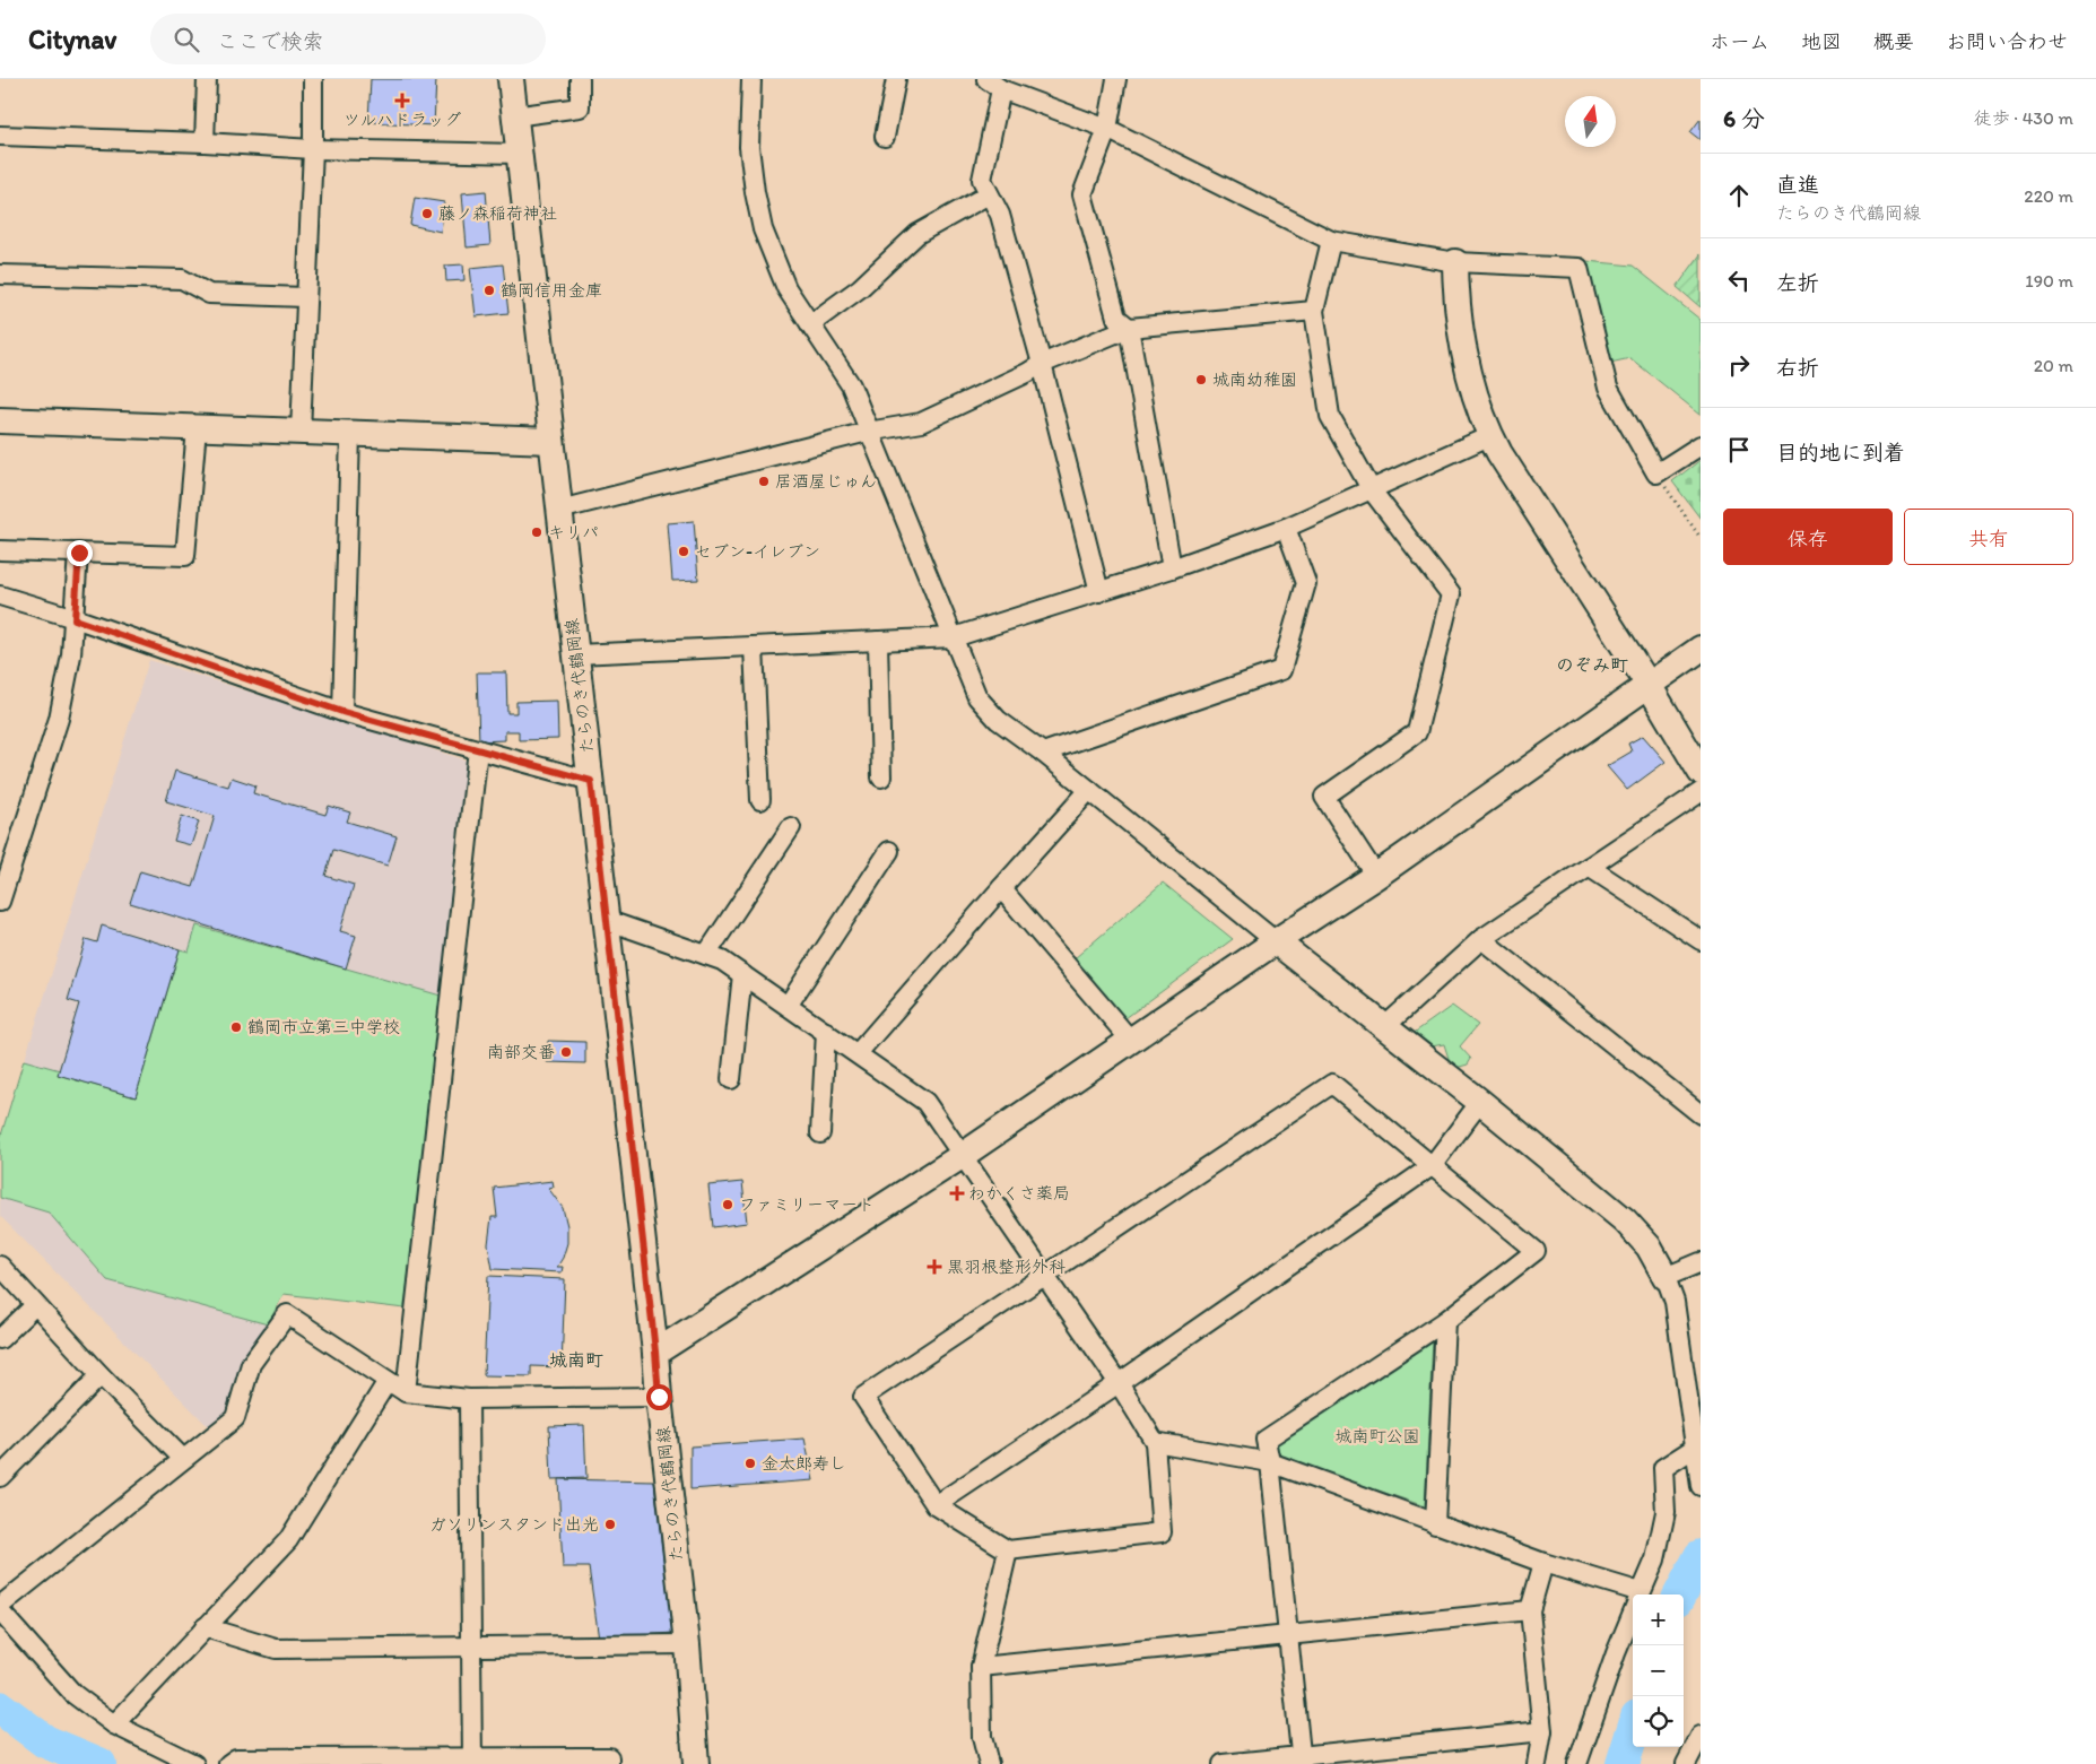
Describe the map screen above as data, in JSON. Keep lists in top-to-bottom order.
{
  "streets": {
    "street": ["たらのき代鶴岡線"]
  },
  "districts": ["のぞみ町", "城南町"],
  "parks": ["城南町公園"],
  "places": {
    "health": ["ツルハドラッグ", "わかくさ薬局", "黒羽根整形外科"],
    "other": [
      "藤ノ森稲荷神社",
      "鶴岡信用金庫",
      "城南幼稚園",
      "居酒屋じゅん",
      "キリパ",
      "セブン-イレブン",
      "鶴岡市立第三中学校",
      "南部交番",
      "ファミリーマート",
      "金太郎寿し",
      "ガソリンスタンド出光"
    ]
  },
  "north": "top",
  "page": {
    "header": "Citynav",
    "search": "ここで検索",
    "nav": [
      "ホーム",
      "地図",
      "概要",
      "お問い合わせ"
    ],
    "heading": ["6 分", "徒歩 · 430 m"],
    "list": [
      ["直進", "たらのき代鶴岡線", "220 m"],
      ["左折", "190 m"],
      ["右折", "20 m"],
      "目的地に到着"
    ],
    "buttons": ["保存", "共有"],
    "map_buttons": ["+", "−"]
  }
}
